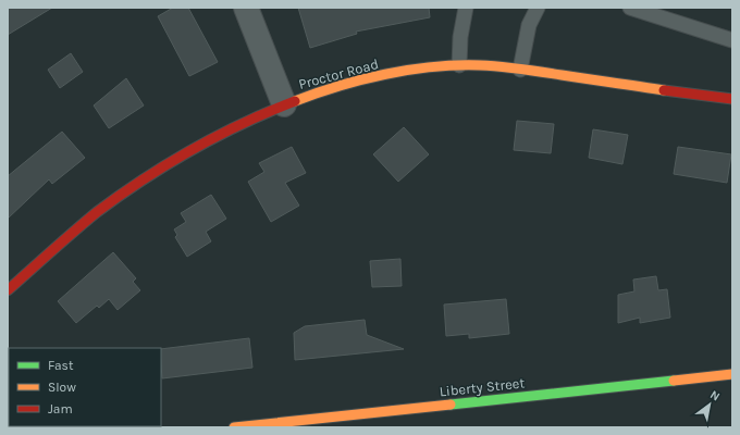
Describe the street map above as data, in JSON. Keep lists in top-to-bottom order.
{
  "streets": {
    "street": ["Proctor Road", "Liberty Street"]
  },
  "legend": ["Fast", "Slow", "Jam"],
  "north": "top right"
}
